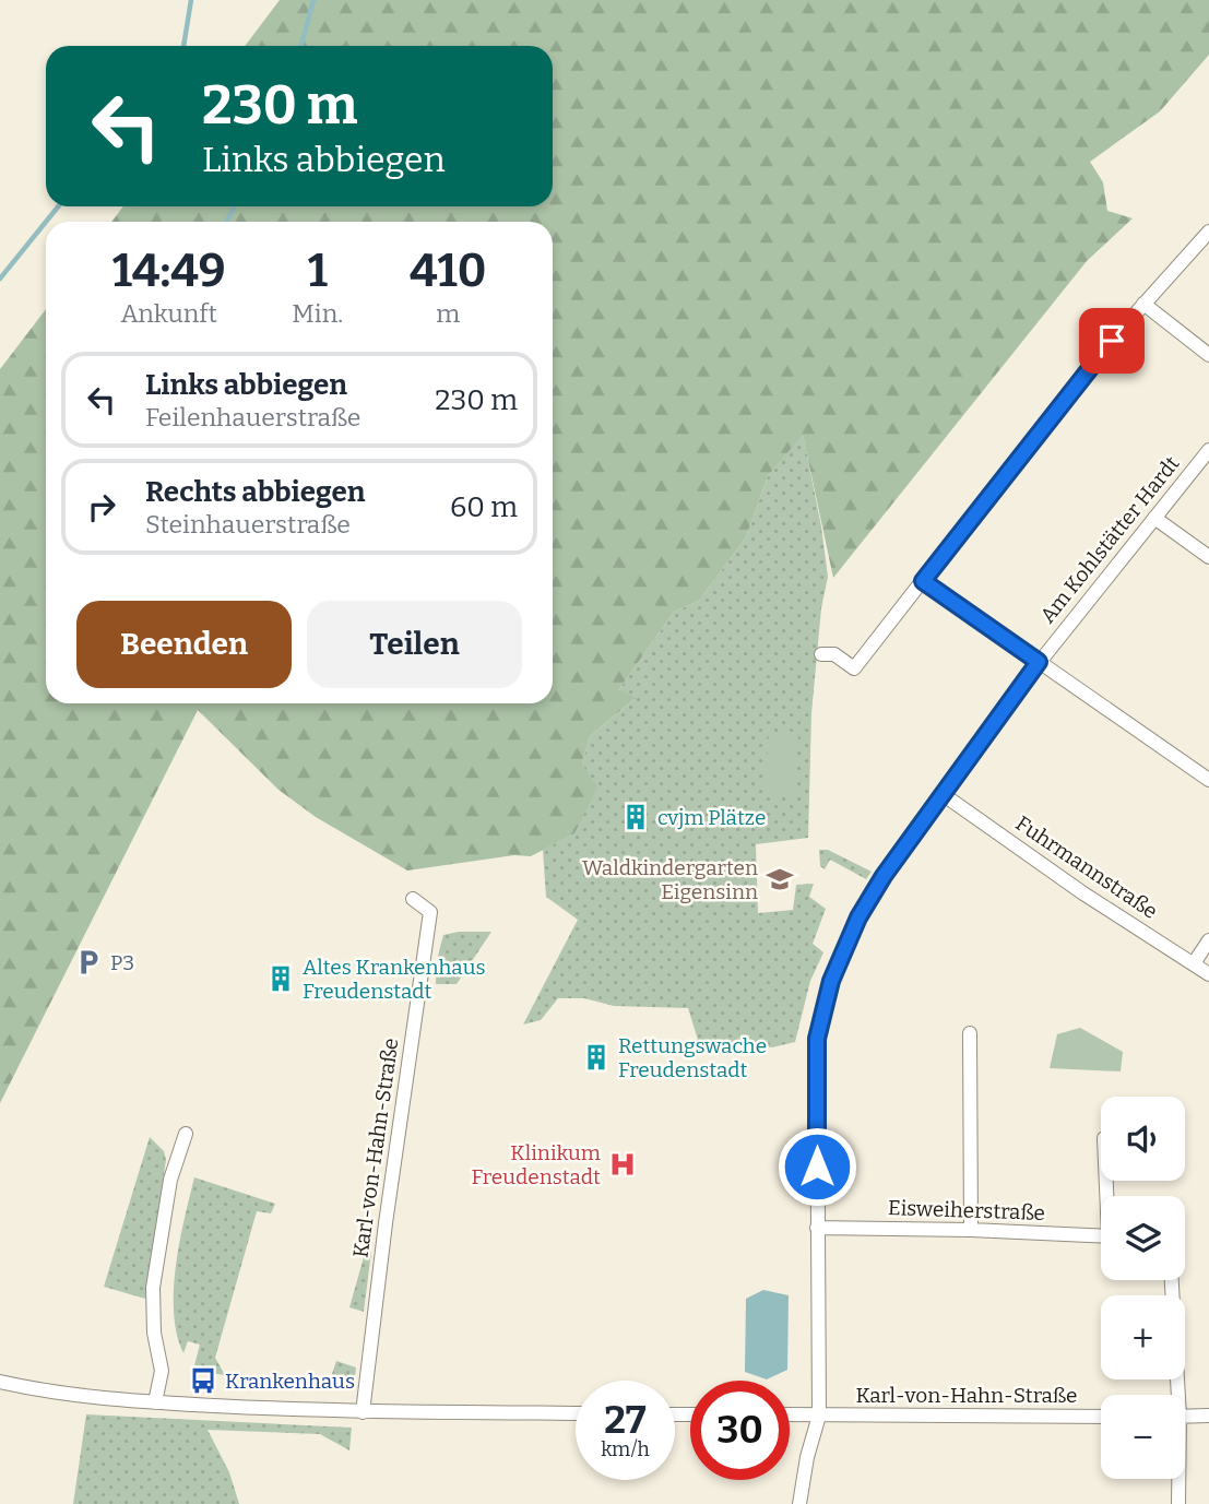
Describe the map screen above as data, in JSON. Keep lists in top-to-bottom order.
{
  "streets": {
    "street": [
      "Am Kohlstätter Hardt",
      "Fuhrmannstraße",
      "Karl-von-Hahn-Straße",
      "Eisweiherstraße"
    ]
  },
  "crossings": [
    ["Am Kohlstätter Hardt", "Fuhrmannstraße"],
    ["Am Kohlstätter Hardt", "Karl-von-Hahn-Straße"],
    ["Am Kohlstätter Hardt", "Eisweiherstraße"]
  ],
  "places": {
    "building": ["cvjm Plätze", "Altes Krankenhaus Freudenstadt", "Rettungswache Freudenstadt"],
    "school or university": ["Waldkindergarten Eigensinn"],
    "parking": ["P3"],
    "hospital": ["Klinikum Freudenstadt"],
    "bus stop": ["Krankenhaus"]
  },
  "page": {
    "turn": ["230 m", "Links abbiegen"],
    "eta": [
      "14:49",
      "Ankunft",
      "1",
      "Min.",
      "410",
      "m"
    ],
    "list": [
      {
        "name": "Links abbiegen",
        "note": "Feilenhauerstraße",
        "value": "230 m"
      },
      {
        "name": "Rechts abbiegen",
        "note": "Steinhauerstraße",
        "value": "60 m"
      }
    ],
    "buttons": ["Beenden", "Teilen"],
    "map_buttons": ["+", "−"],
    "speed": "27 km/h",
    "limit": "30"
  }
}
